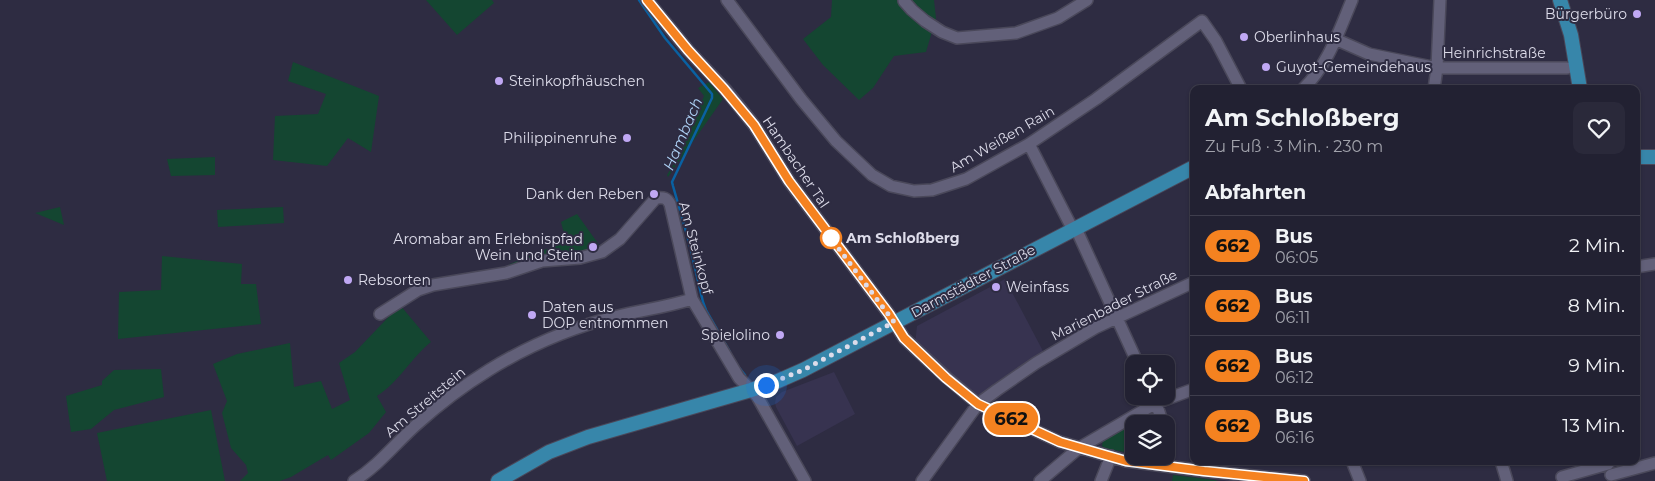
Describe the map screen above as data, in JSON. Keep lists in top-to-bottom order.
{
  "streets": {
    "main road": ["Darmstädter Straße"],
    "street": [
      "Heinrichstraße",
      "Am Weißen Rain",
      "Hambacher Tal",
      "Am Steinkopf",
      "Marienbader Straße",
      "Am Streitstein"
    ]
  },
  "crossings": [
    ["Hambacher Tal", "Darmstädter Straße"],
    ["Hambacher Tal", "Marienbader Straße"],
    ["Am Steinkopf", "Darmstädter Straße"],
    ["Am Steinkopf", "Am Streitstein"]
  ],
  "water": ["Hambach"],
  "places": [
    "Bürgerbüro",
    "Oberlinhaus",
    "Guyot-Gemeindehaus",
    "Steinkopfhäuschen",
    "Philippinenruhe",
    "Dank den Reben",
    "Am Schloßberg",
    "Aromabar am Erlebnispfad Wein und Stein",
    "Rebsorten",
    "Weinfass",
    "Daten aus DOP entnommen",
    "Spielolino"
  ],
  "lines": ["bus line 662"],
  "page": {
    "on_map": "662",
    "heading": [
      ["Am Schloßberg", "Zu Fuß · 3 Min. · 230 m"],
      "Abfahrten"
    ],
    "list": [
      {
        "mark": "662",
        "name": "Bus",
        "note": "06:05",
        "value": "2 Min."
      },
      {
        "mark": "662",
        "name": "Bus",
        "note": "06:11",
        "value": "8 Min."
      },
      {
        "mark": "662",
        "name": "Bus",
        "note": "06:12",
        "value": "9 Min."
      },
      {
        "mark": "662",
        "name": "Bus",
        "note": "06:16",
        "value": "13 Min."
      }
    ]
  }
}
